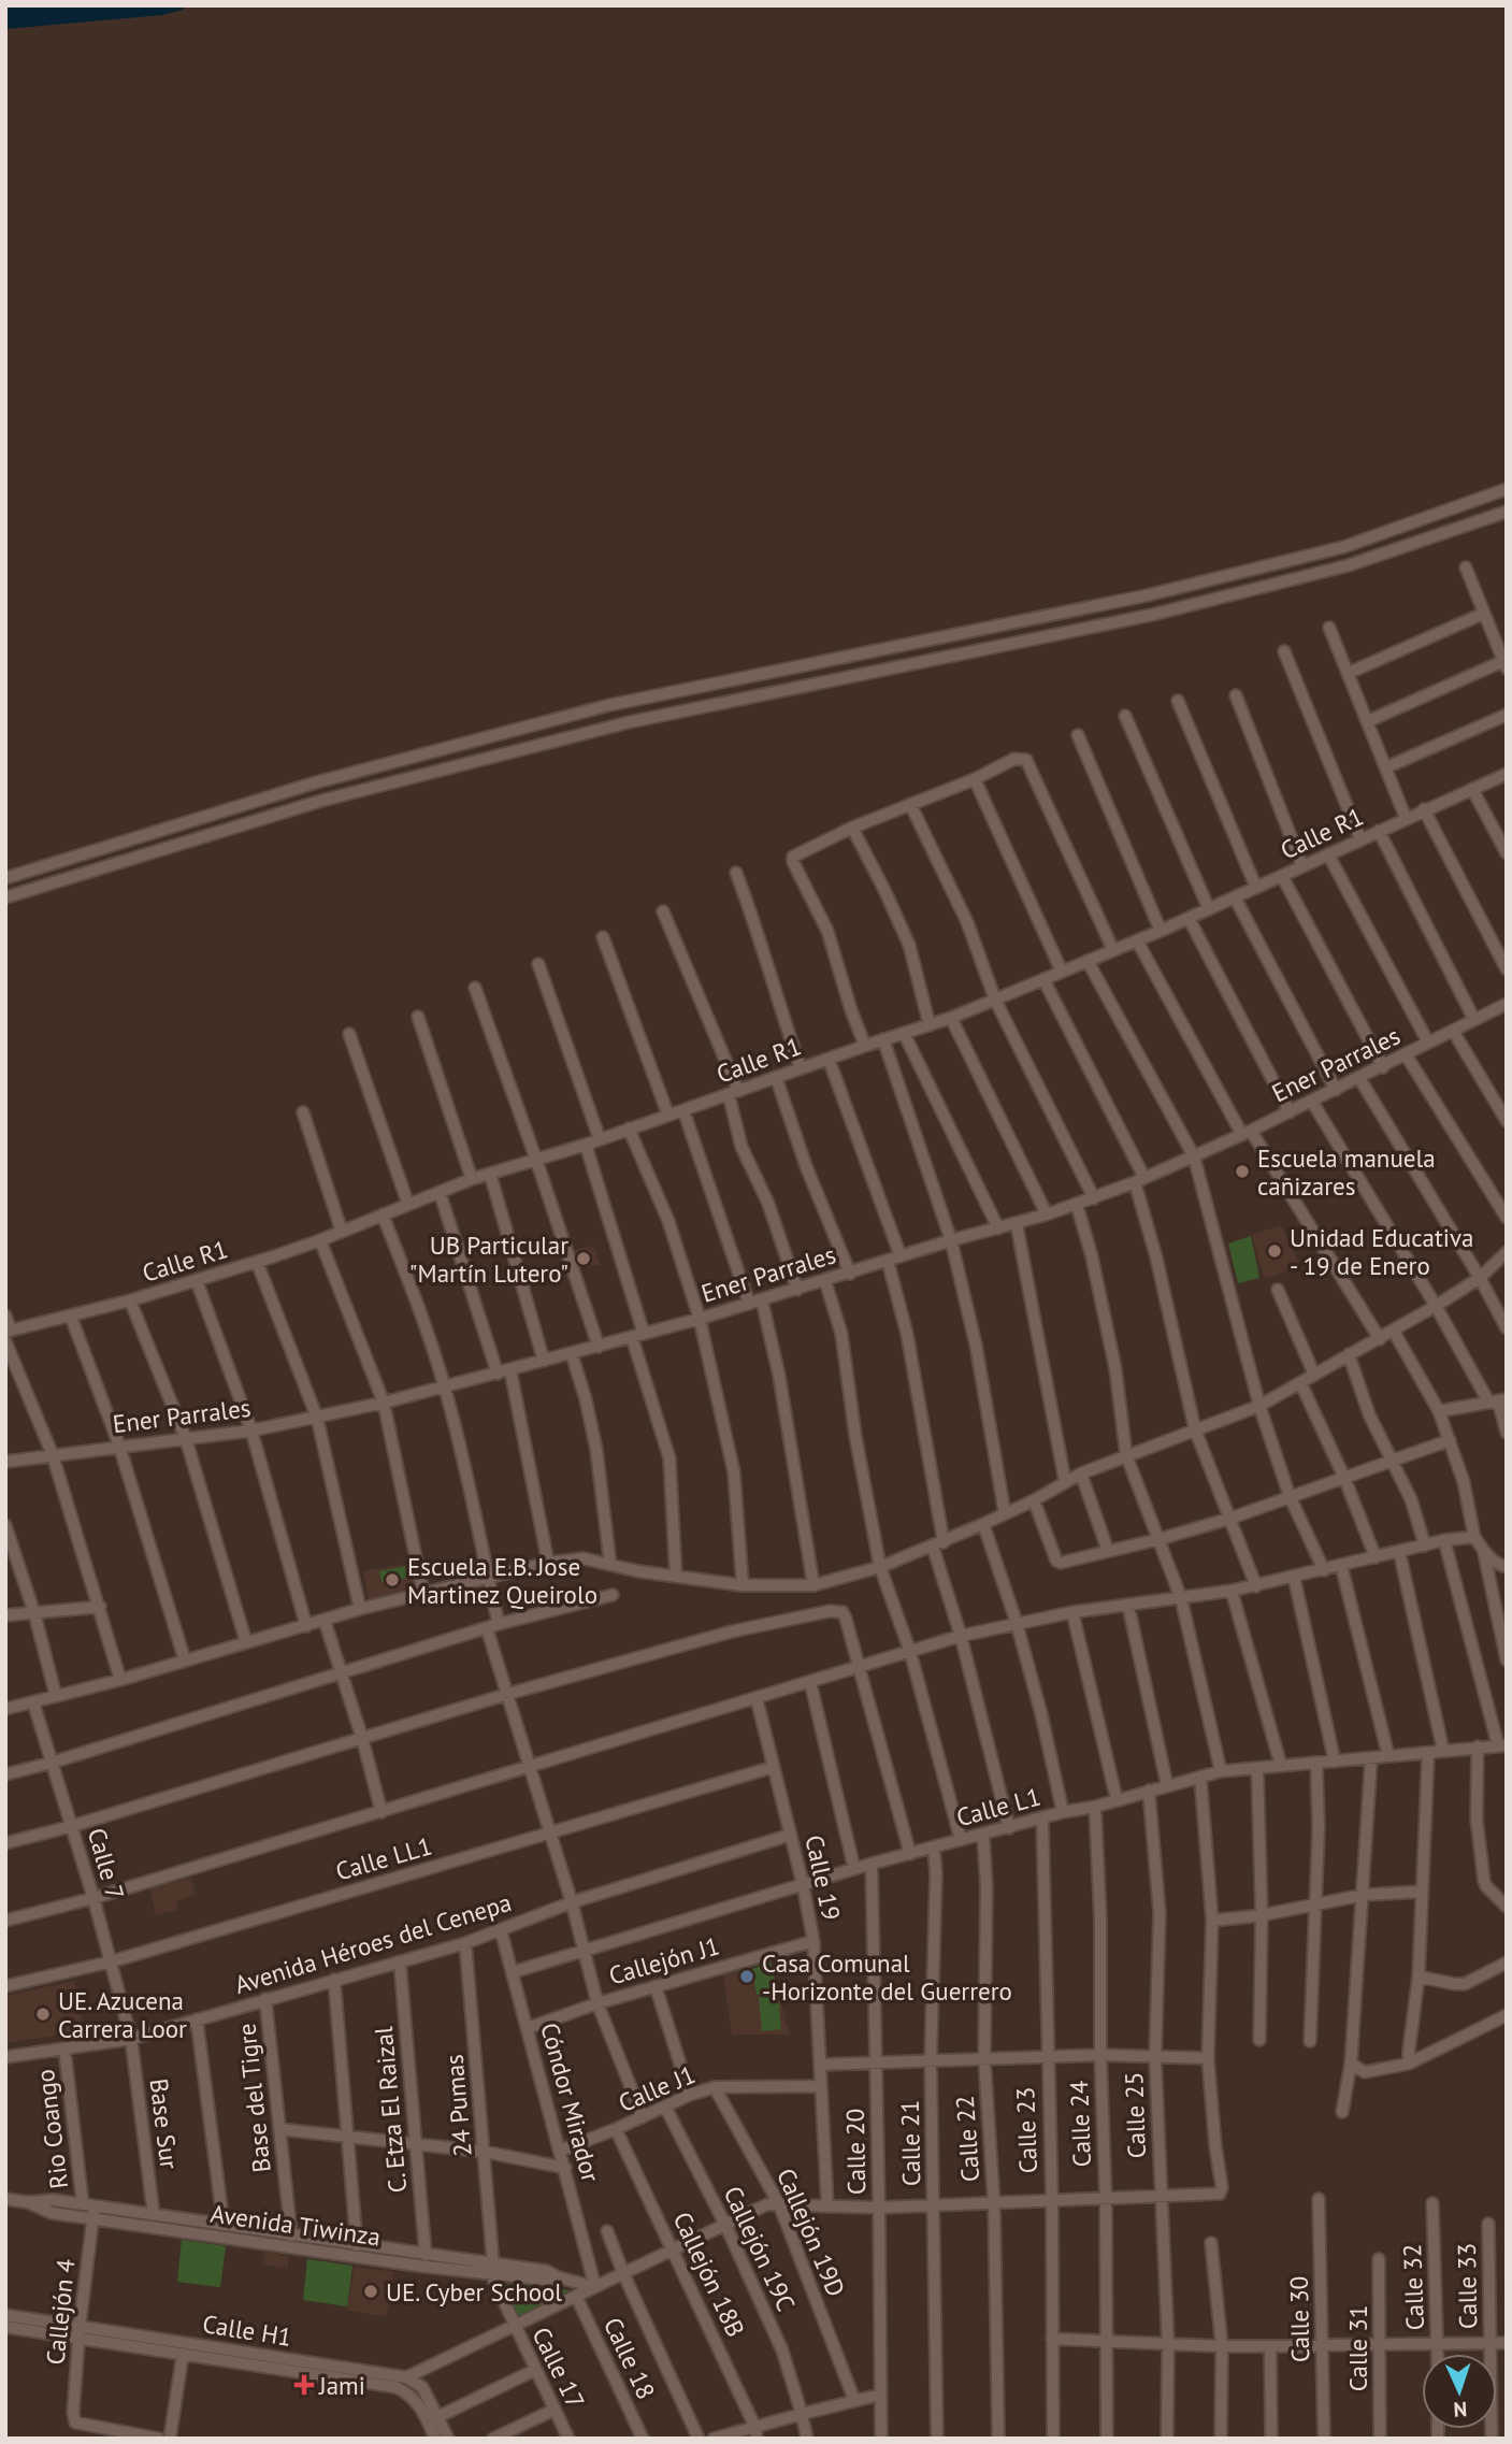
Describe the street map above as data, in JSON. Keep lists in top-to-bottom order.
{
  "streets": {
    "street": [
      "Calle R1",
      "Ener Parrales",
      "Calle L1",
      "Calle LL1",
      "Calle 7",
      "Calle 19",
      "Avenida Héroes del Cenepa",
      "Callejón J1",
      "Calle J1",
      "Base del Tigre",
      "Cóndor Mirador",
      "24 Pumas",
      "C. Etza El Raizal",
      "Calle 25",
      "Base Sur",
      "Calle 24",
      "Rio Coango",
      "Calle 23",
      "Calle 22",
      "Calle 21",
      "Calle 20",
      "Avenida Tiwinza",
      "Callejón 19D",
      "Callejón 19C",
      "Callejón 18B",
      "Calle 33",
      "Calle 32",
      "Callejón 4",
      "Calle 30",
      "Calle H1",
      "Calle 31",
      "Calle 18",
      "Calle 17"
    ]
  },
  "crossings": [
    ["Calle L1", "Calle 19"],
    ["Calle L1", "Cóndor Mirador"],
    ["Calle L1", "Calle 25"],
    ["Calle L1", "Calle 24"],
    ["Calle L1", "Calle 23"],
    ["Calle L1", "Calle 22"],
    ["Calle L1", "Calle 21"],
    ["Calle L1", "Calle 20"],
    ["Calle LL1", "Calle 7"],
    ["Calle LL1", "Calle 19"],
    ["Calle 7", "Avenida Héroes del Cenepa"],
    ["Calle 7", "Base Sur"],
    ["Calle 19", "Avenida Héroes del Cenepa"],
    ["Calle 19", "Callejón J1"],
    ["Calle 19", "Calle J1"],
    ["Avenida Héroes del Cenepa", "Base del Tigre"],
    ["Avenida Héroes del Cenepa", "Cóndor Mirador"],
    ["Avenida Héroes del Cenepa", "24 Pumas"],
    ["Avenida Héroes del Cenepa", "C. Etza El Raizal"],
    ["Avenida Héroes del Cenepa", "Base Sur"],
    ["Avenida Héroes del Cenepa", "Rio Coango"],
    ["Callejón J1", "Cóndor Mirador"],
    ["Calle J1", "Cóndor Mirador"],
    ["Calle J1", "Callejón 19D"],
    ["Calle J1", "Callejón 19C"],
    ["Calle J1", "Callejón 18B"],
    ["Base del Tigre", "Avenida Tiwinza"],
    ["Cóndor Mirador", "Avenida Tiwinza"],
    ["24 Pumas", "Avenida Tiwinza"],
    ["24 Pumas", "Calle 17"],
    ["C. Etza El Raizal", "Avenida Tiwinza"],
    ["Base Sur", "Avenida Tiwinza"],
    ["Rio Coango", "Avenida Tiwinza"],
    ["Rio Coango", "Callejón 4"],
    ["Avenida Tiwinza", "Callejón 4"],
    ["Avenida Tiwinza", "Calle 17"],
    ["Callejón 4", "Calle H1"]
  ],
  "places": {
    "other": [
      "Escuela manuela cañizares",
      "Unidad Educativa - 19 de Enero",
      "UB Particular \"Martín Lutero\"",
      "Escuela E.B. Jose Martinez Queirolo",
      "Casa Comunal -Horizonte del Guerrero",
      "UE. Azucena Carrera Loor",
      "UE. Cyber School"
    ],
    "health": ["Jami"]
  },
  "north": "bottom"
}
